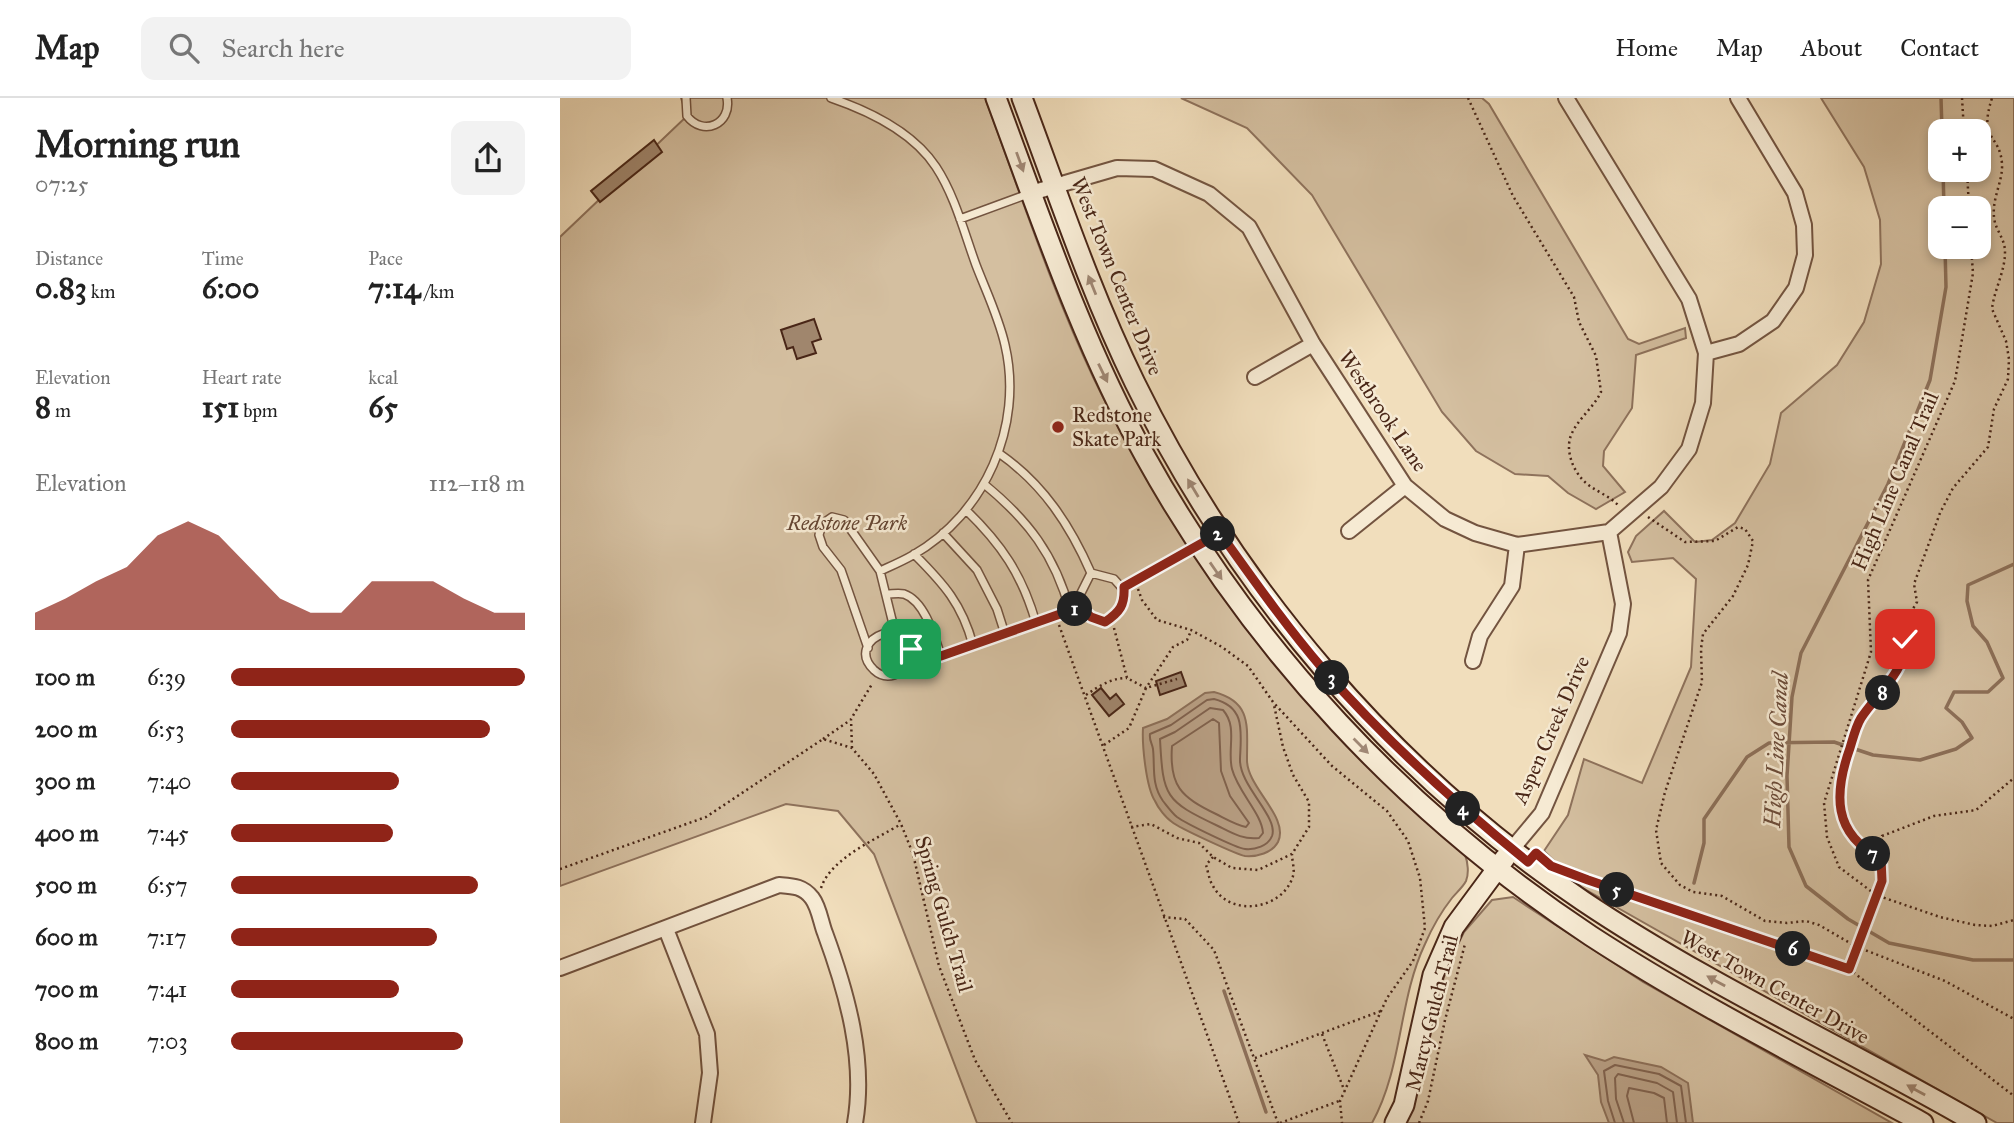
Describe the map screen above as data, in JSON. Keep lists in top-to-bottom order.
{
  "streets": {
    "street": ["West Town Center Drive", "Westbrook Lane", "Aspen Creek Drive"],
    "path": ["High Line Canal Trail", "Spring Gulch Trail", "Marcy Gulch Trail"]
  },
  "crossings": [
    ["West Town Center Drive", "Westbrook Lane"],
    ["West Town Center Drive", "Aspen Creek Drive"],
    ["Westbrook Lane", "Aspen Creek Drive"]
  ],
  "water": ["High Line Canal"],
  "parks": ["Redstone Park"],
  "places": ["Redstone Skate Park"],
  "page": {
    "header": "Map",
    "search": "Search here",
    "nav": [
      "Home",
      "Map",
      "About",
      "Contact"
    ],
    "heading": ["Morning run", "07:25"],
    "map_buttons": ["+", "−"],
    "stats": [
      ["Distance", "0.83 km"],
      ["Time", "6:00"],
      ["Pace", "7:14 /km"],
      ["Elevation", "8 m"],
      ["Heart rate", "151 bpm"],
      ["kcal", "65"]
    ],
    "chart": ["Elevation", "112–118 m"],
    "pins": [
      "2",
      "1",
      "3",
      "8",
      "4",
      "7",
      "5",
      "6"
    ],
    "list": [
      {
        "name": "100 m",
        "note": "6:39"
      },
      {
        "name": "200 m",
        "note": "6:53"
      },
      {
        "name": "300 m",
        "note": "7:40"
      },
      {
        "name": "400 m",
        "note": "7:45"
      },
      {
        "name": "500 m",
        "note": "6:57"
      },
      {
        "name": "600 m",
        "note": "7:17"
      },
      {
        "name": "700 m",
        "note": "7:41"
      },
      {
        "name": "800 m",
        "note": "7:03"
      }
    ]
  }
}
